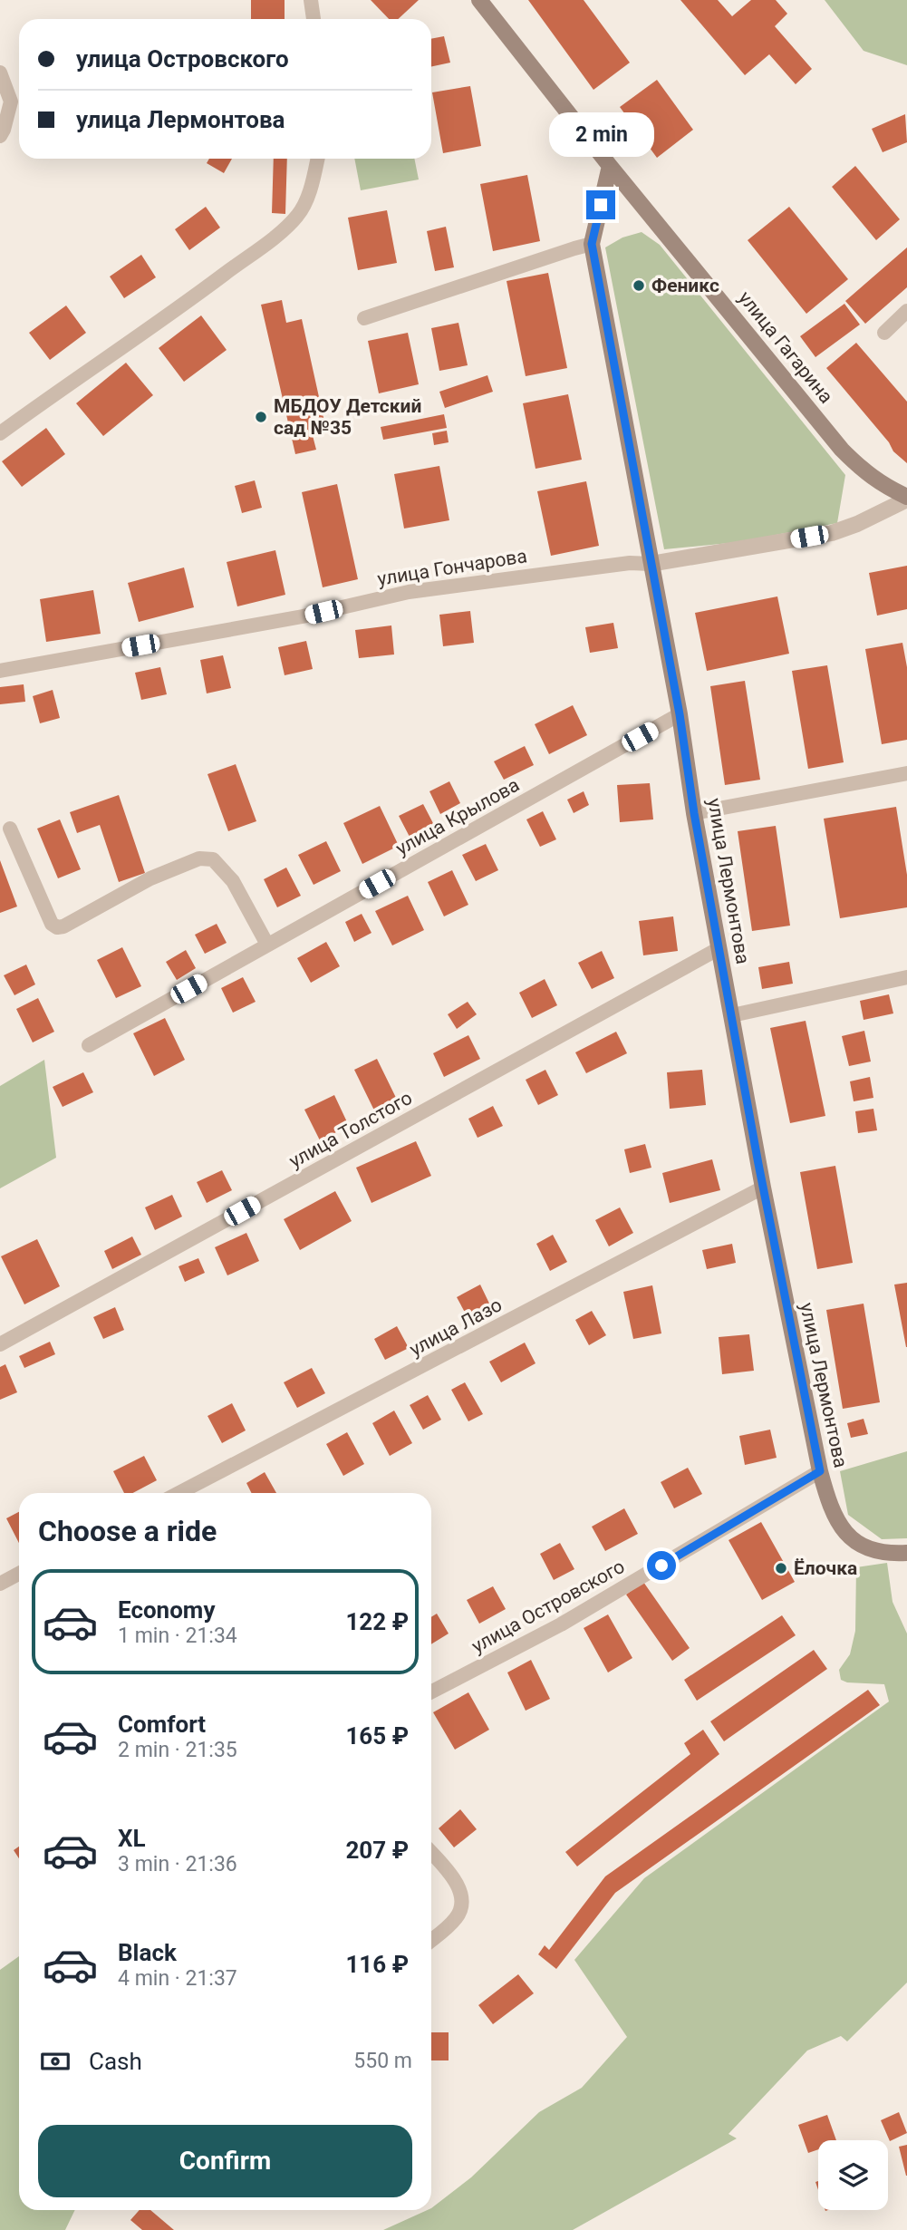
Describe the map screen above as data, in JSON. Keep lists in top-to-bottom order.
{
  "streets": {
    "main road": ["улица Гагарина", "улица Лермонтова"],
    "street": [
      "улица Гончарова",
      "улица Крылова",
      "улица Толстого",
      "улица Лазо",
      "улица Островского"
    ]
  },
  "crossings": [
    ["улица Гагарина", "улица Гончарова"],
    ["улица Гагарина", "улица Лермонтова"],
    ["улица Гончарова", "улица Лермонтова"],
    ["улица Крылова", "улица Лермонтова"],
    ["улица Лермонтова", "улица Толстого"],
    ["улица Лермонтова", "улица Лазо"],
    ["улица Лермонтова", "улица Островского"]
  ],
  "places": ["Феникс", "МБДОУ Детский сад №35", "Ёлочка"],
  "page": {
    "banner": ["улица Островского", "улица Лермонтова"],
    "bubble": "2 min",
    "heading": "Choose a ride",
    "list": [
      {
        "name": "Economy",
        "note": "1 min · 21:34",
        "value": "122 ₽"
      },
      {
        "name": "Comfort",
        "note": "2 min · 21:35",
        "value": "165 ₽"
      },
      {
        "name": "XL",
        "note": "3 min · 21:36",
        "value": "207 ₽"
      },
      {
        "name": "Black",
        "note": "4 min · 21:37",
        "value": "116 ₽"
      }
    ],
    "pay": ["Cash", "550 m"],
    "buttons": "Confirm"
  }
}
